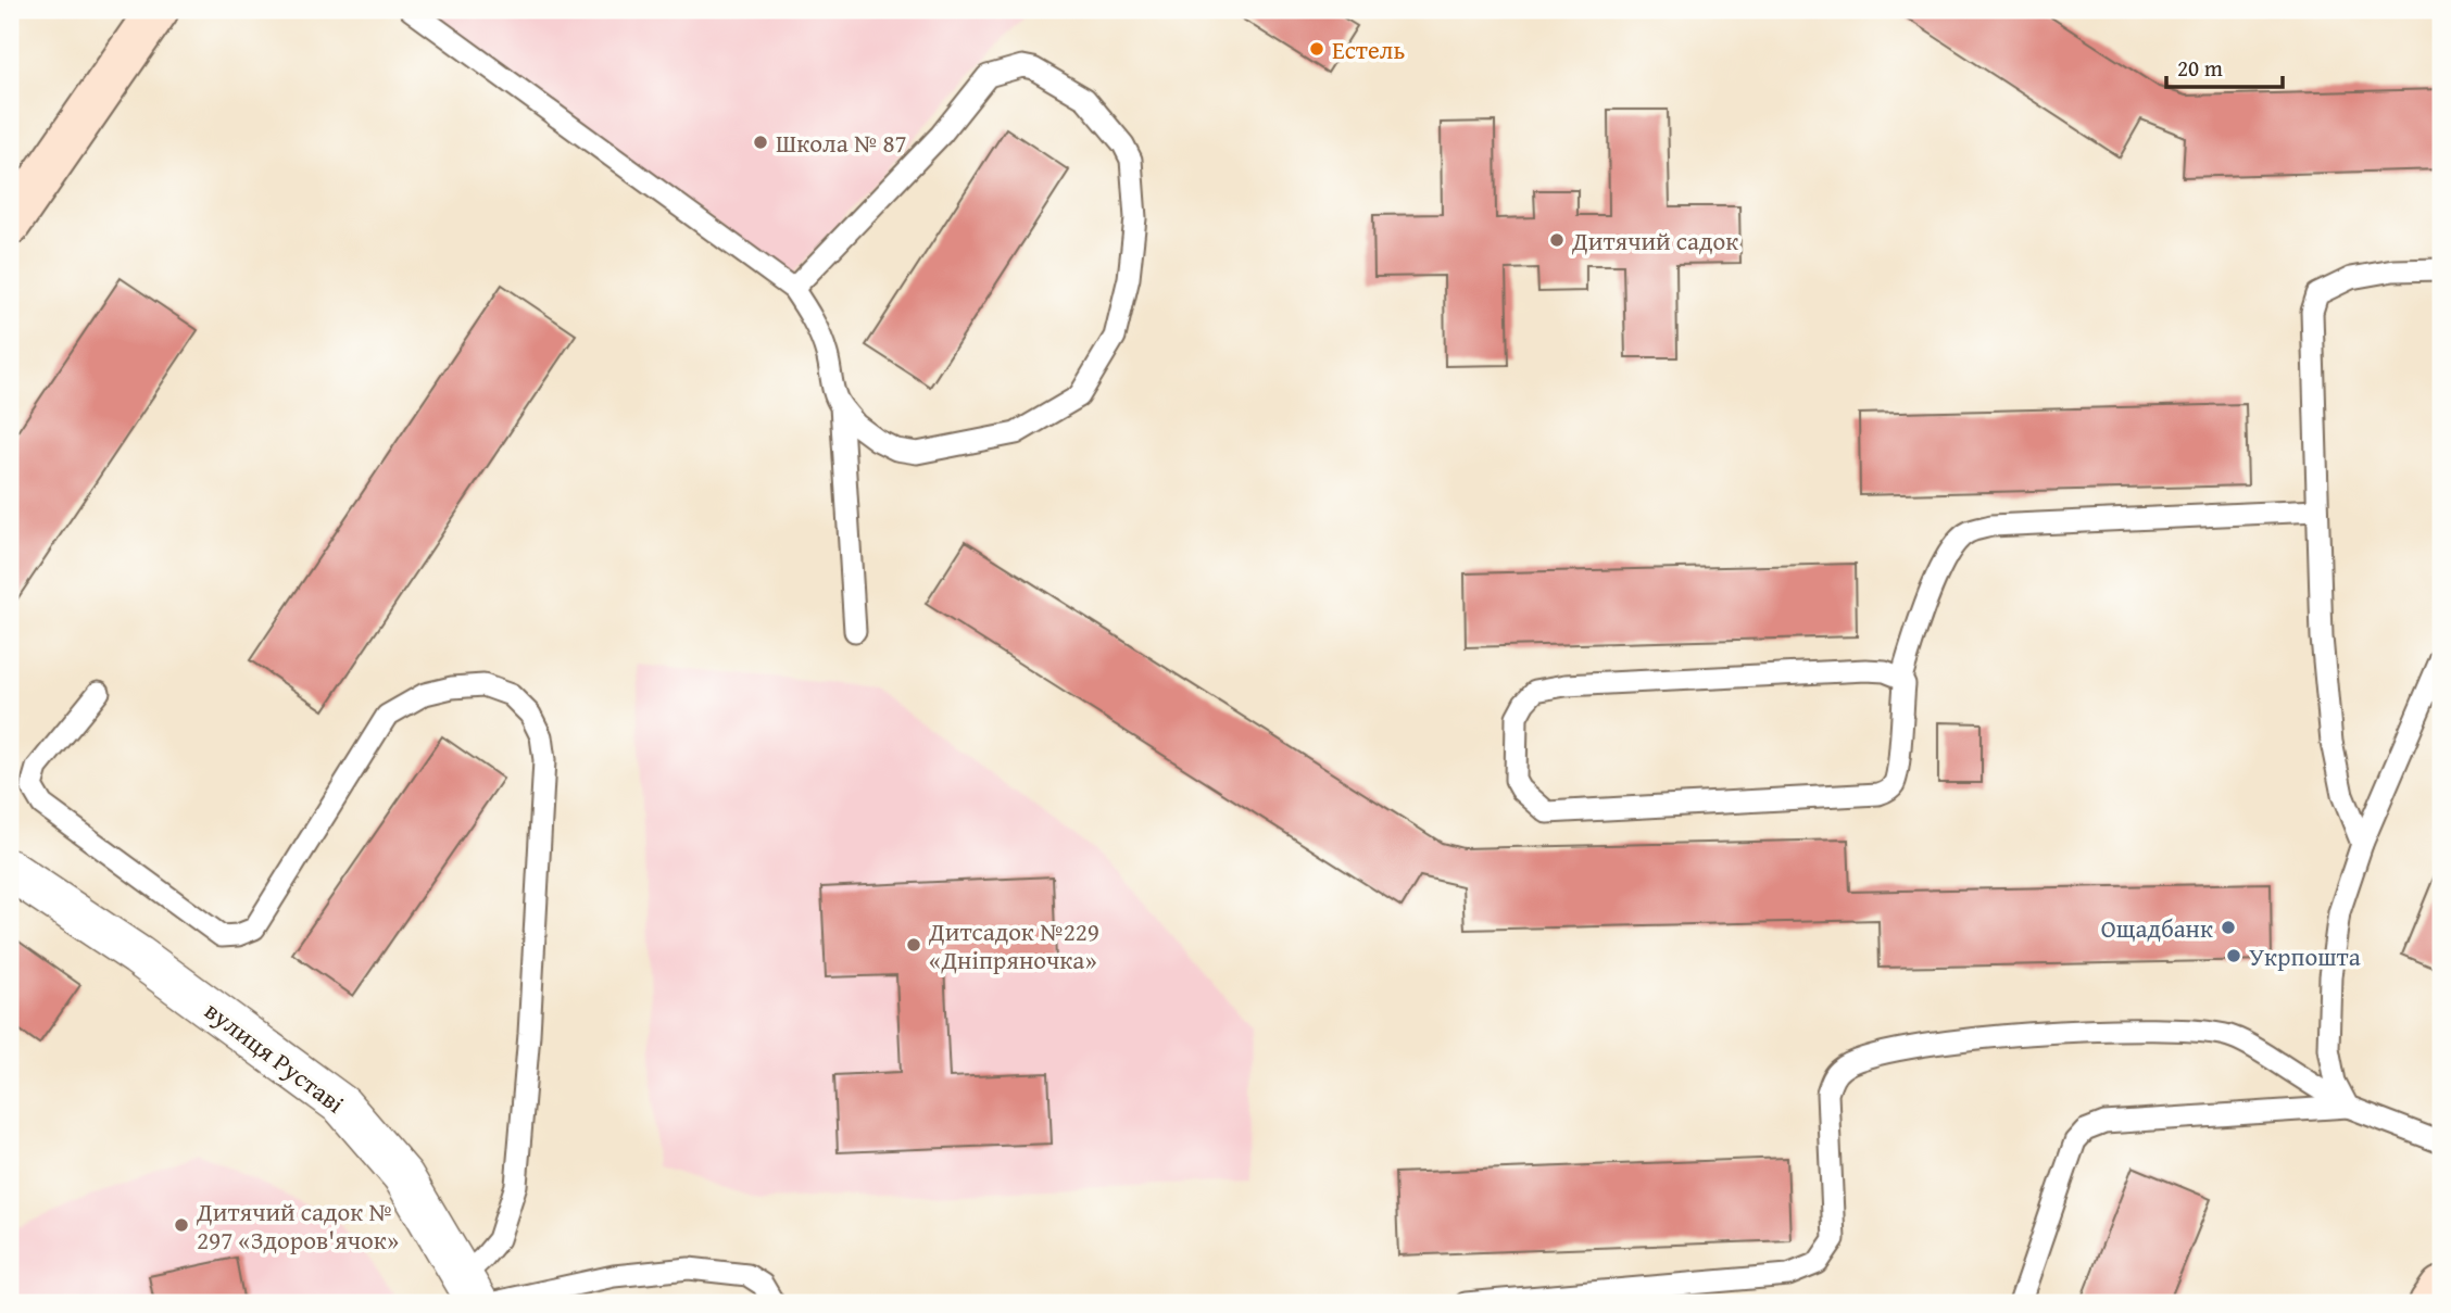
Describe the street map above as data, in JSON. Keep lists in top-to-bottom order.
{
  "streets": {
    "street": ["вулиця Руставі"]
  },
  "places": [
    "Естель",
    "Школа № 87",
    "Дитячий садок",
    "Ощадбанк",
    "Дитсадок №229 «Дніпряночка»",
    "Укрпошта",
    "Дитячий садок № 297 «Здоров'ячок»"
  ],
  "scale_bar": "20 m"
}
